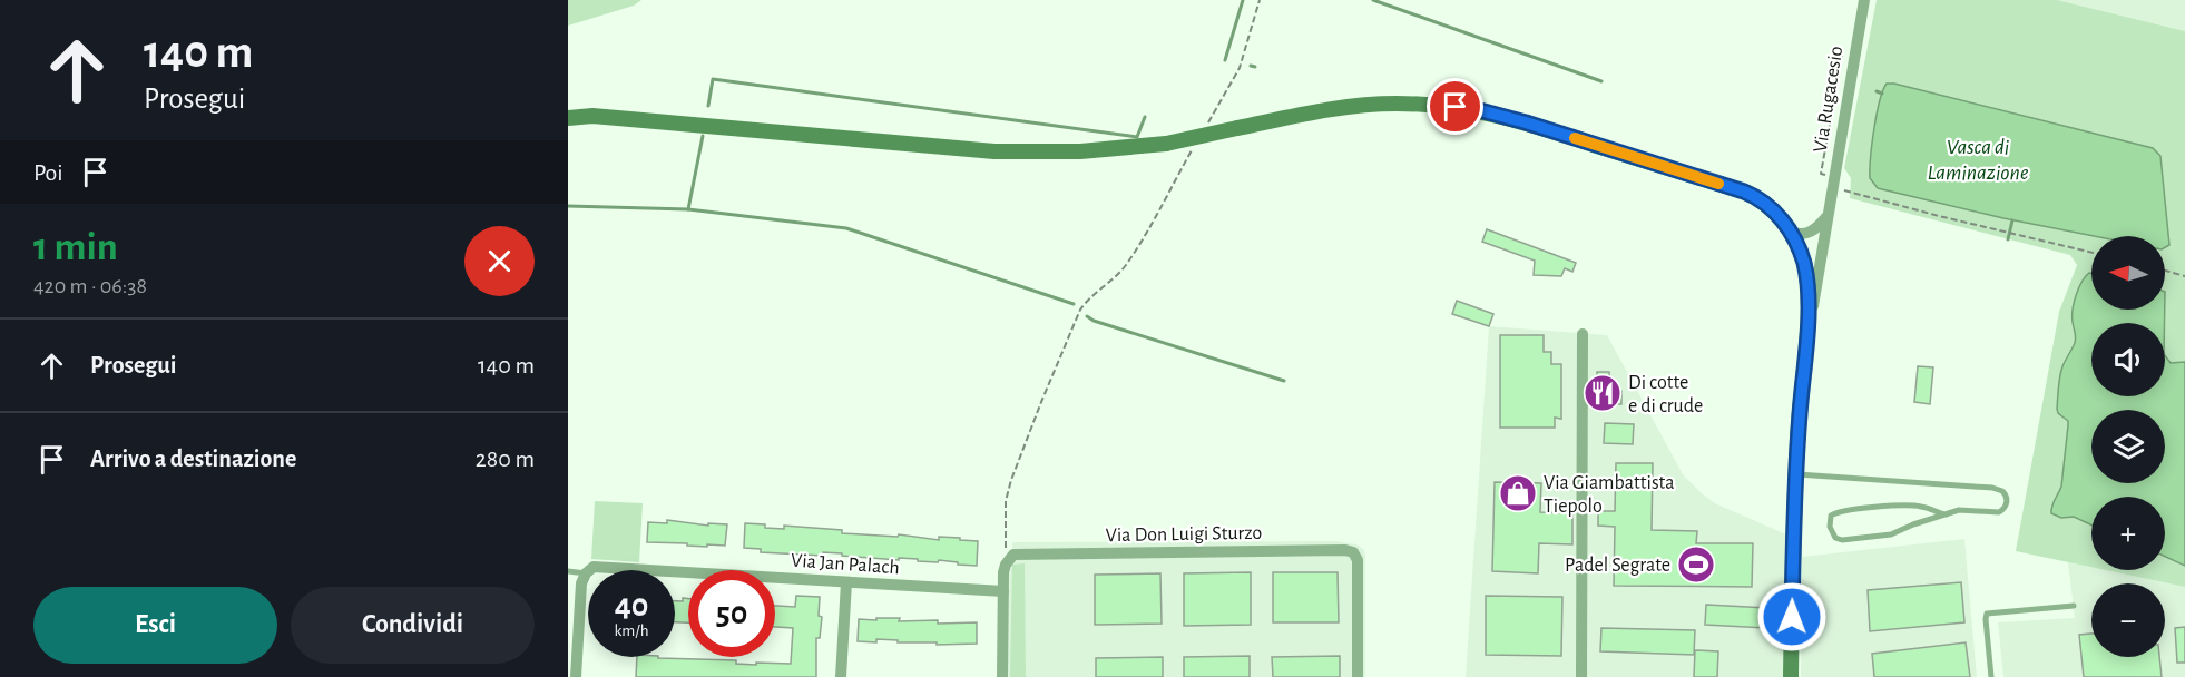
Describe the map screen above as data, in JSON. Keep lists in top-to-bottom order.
{
  "streets": {
    "street": ["Via Rugacesio", "Via Don Luigi Sturzo", "Via Jan Palach"]
  },
  "water": ["Vasca di Laminazione"],
  "places": {
    "restaurant": ["Di cotte e di crude"],
    "shop": ["Via Giambattista Tiepolo"],
    "sports": ["Padel Segrate"]
  },
  "north": "left",
  "page": {
    "turn": ["140 m", "Prosegui"],
    "then": "Poi",
    "heading": ["1 min", "420 m · 06:38"],
    "map_buttons": ["+", "−"],
    "list": [
      {
        "name": "Prosegui",
        "value": "140 m"
      },
      {
        "name": "Arrivo a destinazione",
        "value": "280 m"
      }
    ],
    "speed": "40 km/h",
    "limit": "50",
    "buttons": ["Esci", "Condividi"]
  }
}
